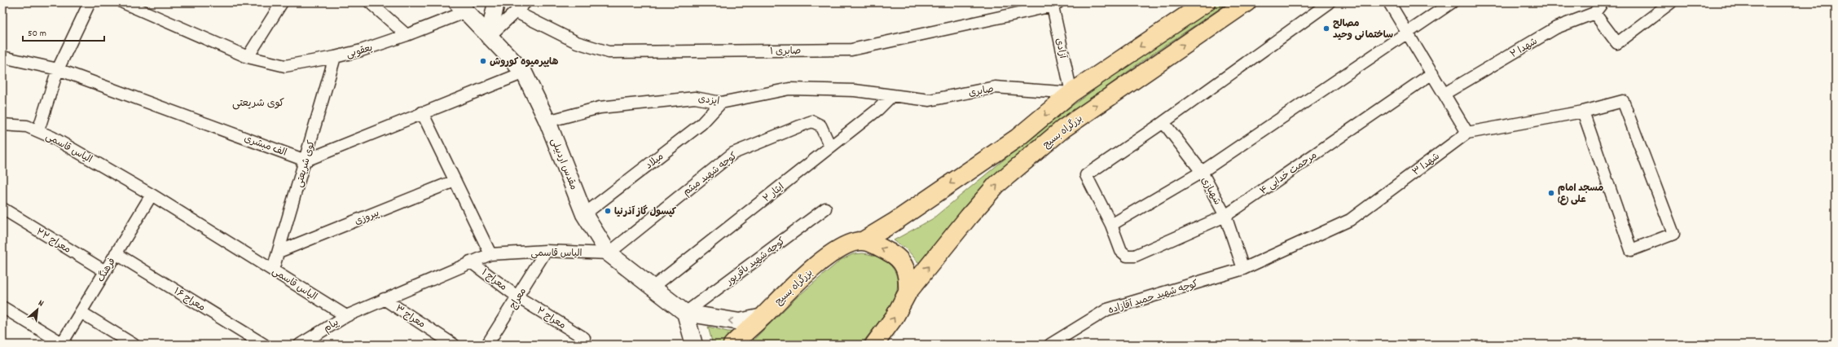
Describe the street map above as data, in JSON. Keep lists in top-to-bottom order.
{
  "streets": {
    "highway": ["بزرگراه بسیج"],
    "main road": ["مقدس اردبیلی"],
    "street": [
      "شهدا ۲",
      "آزادی",
      "یعقوبی",
      "صابری ۱",
      "صابری",
      "ایزدی",
      "الف مبشری",
      "الیاس قاسمی",
      "میلاد",
      "کوی شریعتی",
      "شهدا ۳",
      "مرحمت خدایی ۴",
      "کوچه شهید میثم",
      "شهبازی",
      "ایثار ۲",
      "پیروزی",
      "معراج ۲۲",
      "کوچه شهید باقرپور",
      "فرهنگ",
      "معراج ۱",
      "کوچه شهید حمید آقازاده",
      "معراج",
      "معراج ۱۶",
      "معراج ۳",
      "معراج ۲",
      "پیام"
    ]
  },
  "crossings": [
    ["آزادی", "صابری ۱"],
    ["آزادی", "صابری"],
    ["آزادی", "بزرگراه بسیج"],
    ["یعقوبی", "کوی شریعتی"],
    ["یعقوبی", "مقدس اردبیلی"],
    ["صابری", "ایزدی"],
    ["صابری", "بزرگراه بسیج"],
    ["صابری", "ایثار ۲"],
    ["ایزدی", "میلاد"],
    ["ایزدی", "مقدس اردبیلی"],
    ["ایزدی", "ایثار ۲"],
    ["الف مبشری", "کوی شریعتی"],
    ["الیاس قاسمی", "کوی شریعتی"],
    ["الیاس قاسمی", "مقدس اردبیلی"],
    ["الیاس قاسمی", "کوچه شهید میثم"],
    ["الیاس قاسمی", "فرهنگ"],
    ["الیاس قاسمی", "معراج ۱"],
    ["الیاس قاسمی", "معراج"],
    ["الیاس قاسمی", "معراج ۳"],
    ["الیاس قاسمی", "پیام"],
    ["میلاد", "مقدس اردبیلی"],
    ["کوی شریعتی", "پیروزی"],
    ["مقدس اردبیلی", "کوچه شهید میثم"],
    ["مقدس اردبیلی", "ایثار ۲"],
    ["مقدس اردبیلی", "کوچه شهید باقرپور"],
    ["شهدا ۳", "شهبازی"],
    ["شهدا ۳", "کوچه شهید حمید آقازاده"],
    ["مرحمت خدایی ۴", "شهبازی"],
    ["کوچه شهید میثم", "ایثار ۲"],
    ["شهبازی", "کوچه شهید حمید آقازاده"],
    ["معراج ۲۲", "فرهنگ"],
    ["فرهنگ", "معراج ۱۶"],
    ["معراج ۱", "معراج"],
    ["معراج ۱", "معراج ۲"],
    ["معراج", "معراج ۲"]
  ],
  "districts": ["کوی شریعتی"],
  "places": [
    "مصالح ساختمانی وحید",
    "هایپرمیوه کوروش",
    "مسجد امام علی (ع)",
    "کپسول گاز آذرنیا"
  ],
  "scale_bar": "50 m",
  "north": "top right"
}
